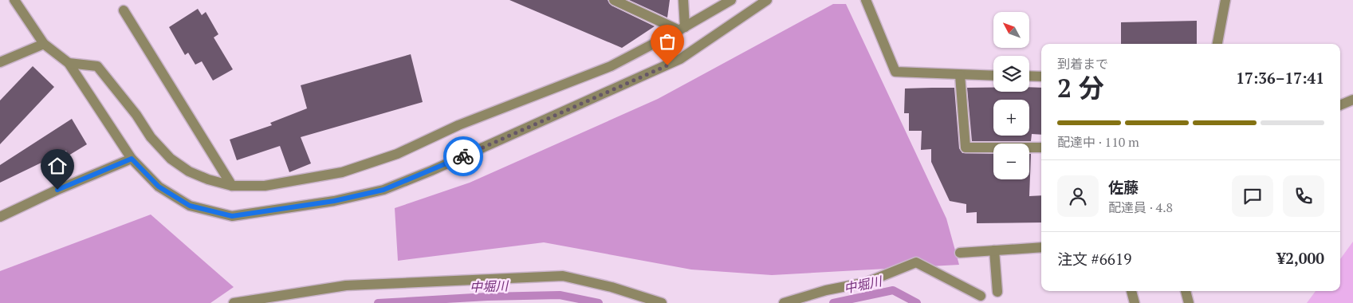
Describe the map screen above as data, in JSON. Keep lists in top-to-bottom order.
{
  "water": ["中堀川"],
  "north": "top left",
  "page": {
    "map_buttons": ["+", "−"],
    "heading": ["2 分", "到着まで", "17:36–17:41"],
    "panel": [
      "佐藤",
      "配達員 · 4.8",
      "注文 #6619",
      "¥2,000"
    ],
    "bar": "配達中 · 110 m"
  }
}
